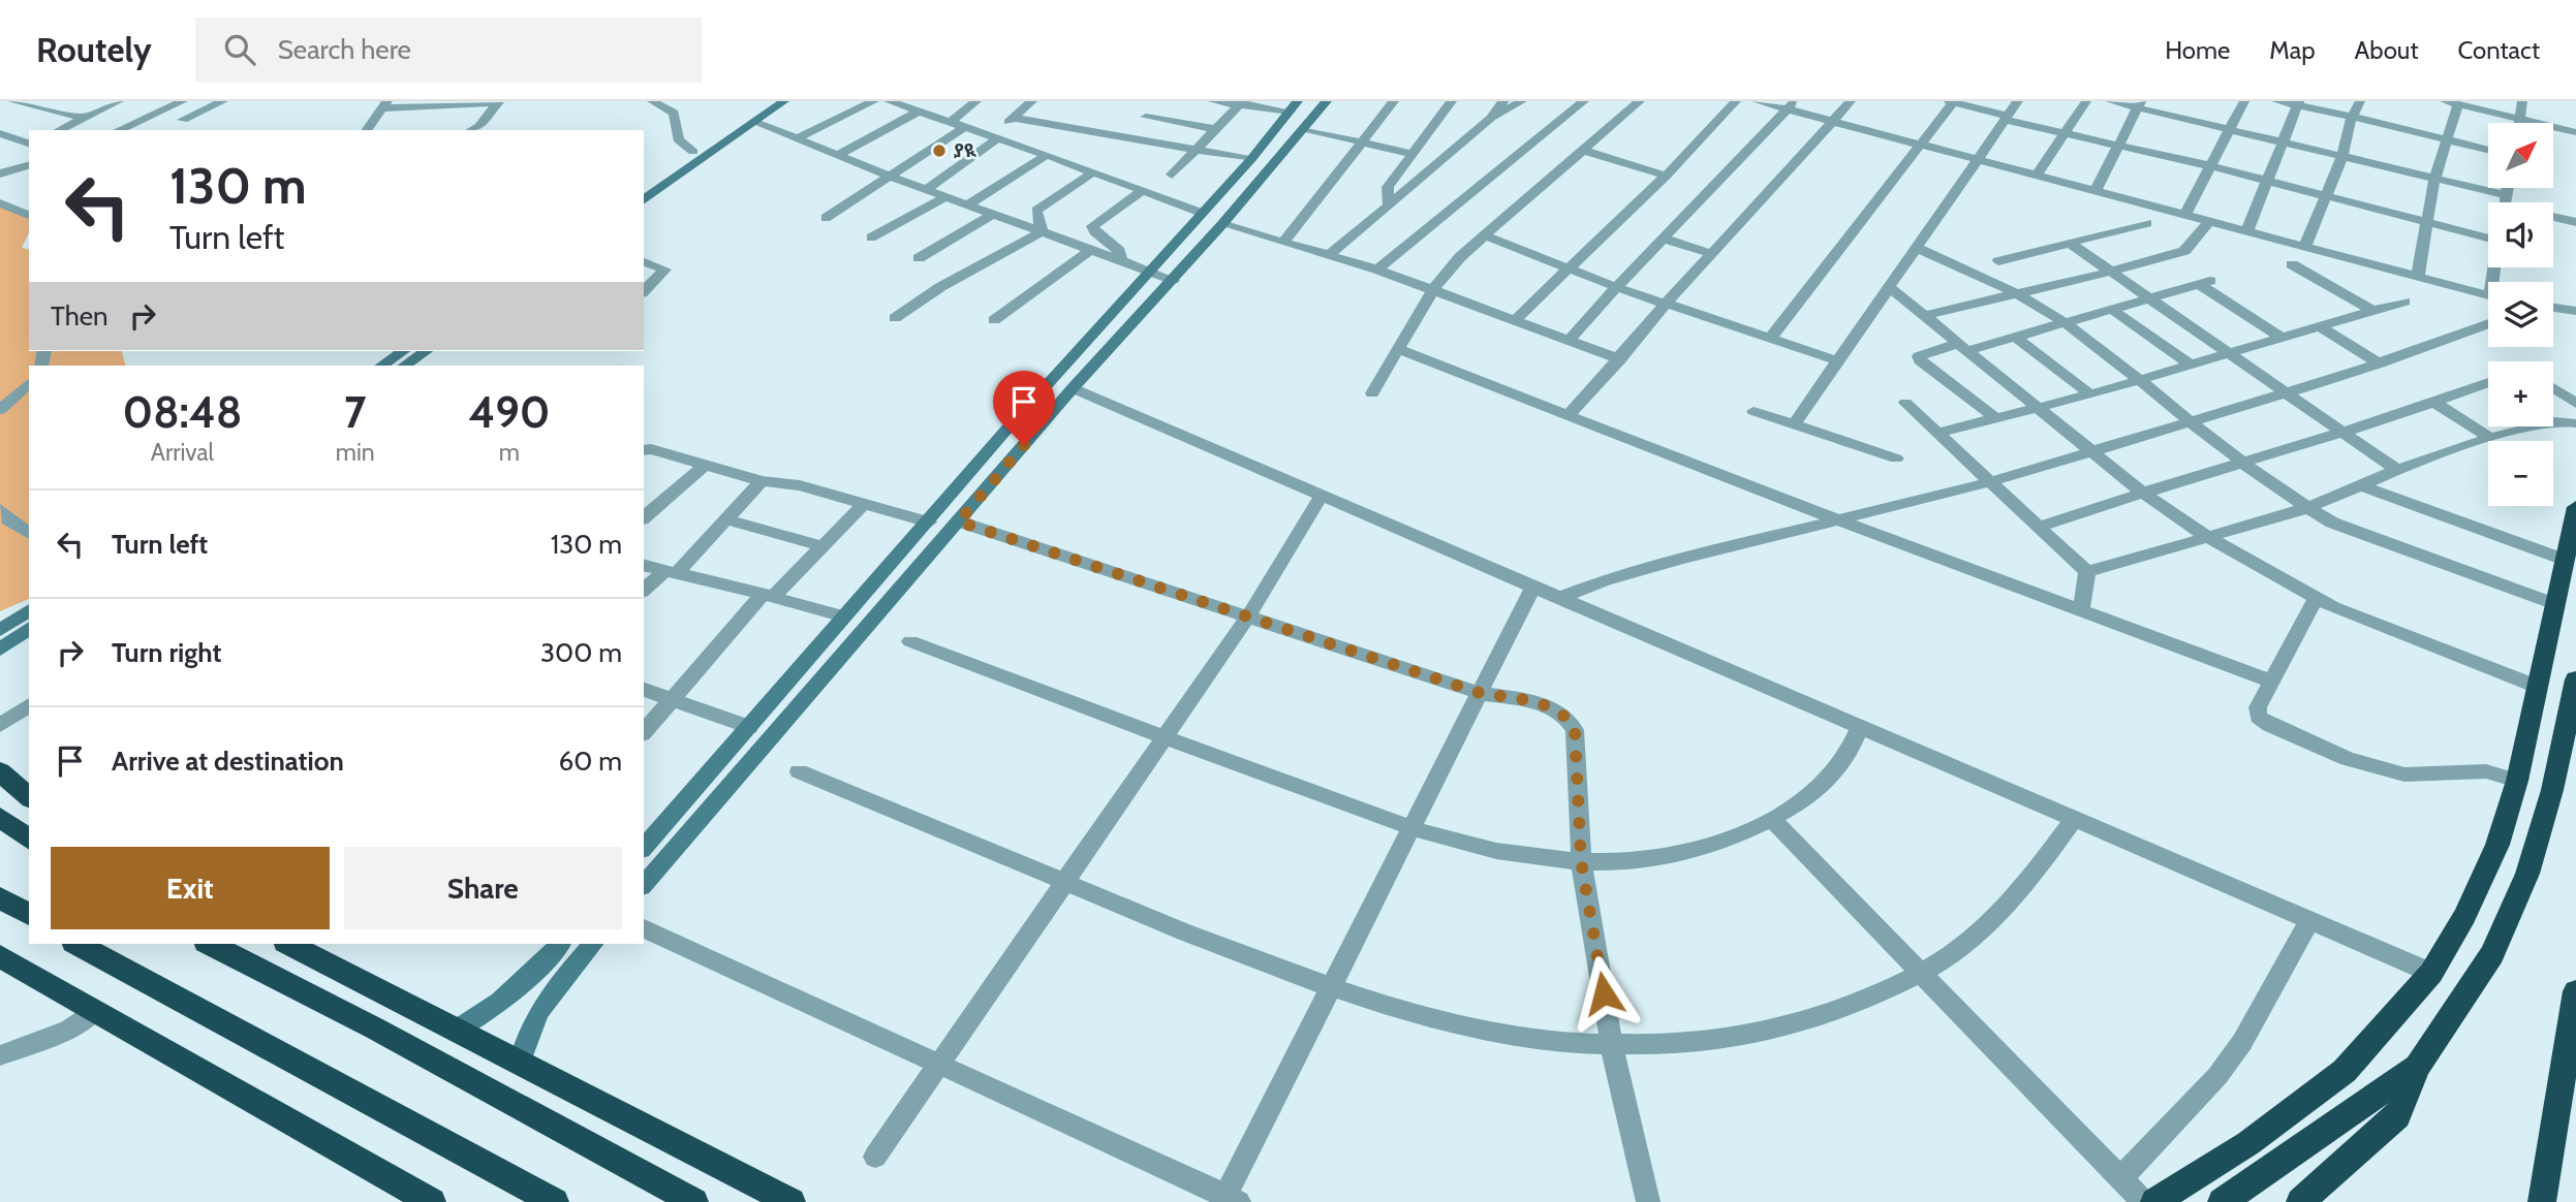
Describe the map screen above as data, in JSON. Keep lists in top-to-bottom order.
{
  "places": ["ያዪ"],
  "north": "top right",
  "page": {
    "header": "Routely",
    "search": "Search here",
    "nav": [
      "Home",
      "Map",
      "About",
      "Contact"
    ],
    "map_buttons": ["+", "−"],
    "turn": ["130 m", "Turn left"],
    "then": "Then",
    "eta": [
      "08:48",
      "Arrival",
      "7",
      "min",
      "490",
      "m"
    ],
    "list": [
      {
        "name": "Turn left",
        "value": "130 m"
      },
      {
        "name": "Turn right",
        "value": "300 m"
      },
      {
        "name": "Arrive at destination",
        "value": "60 m"
      }
    ],
    "buttons": ["Exit", "Share"]
  }
}
